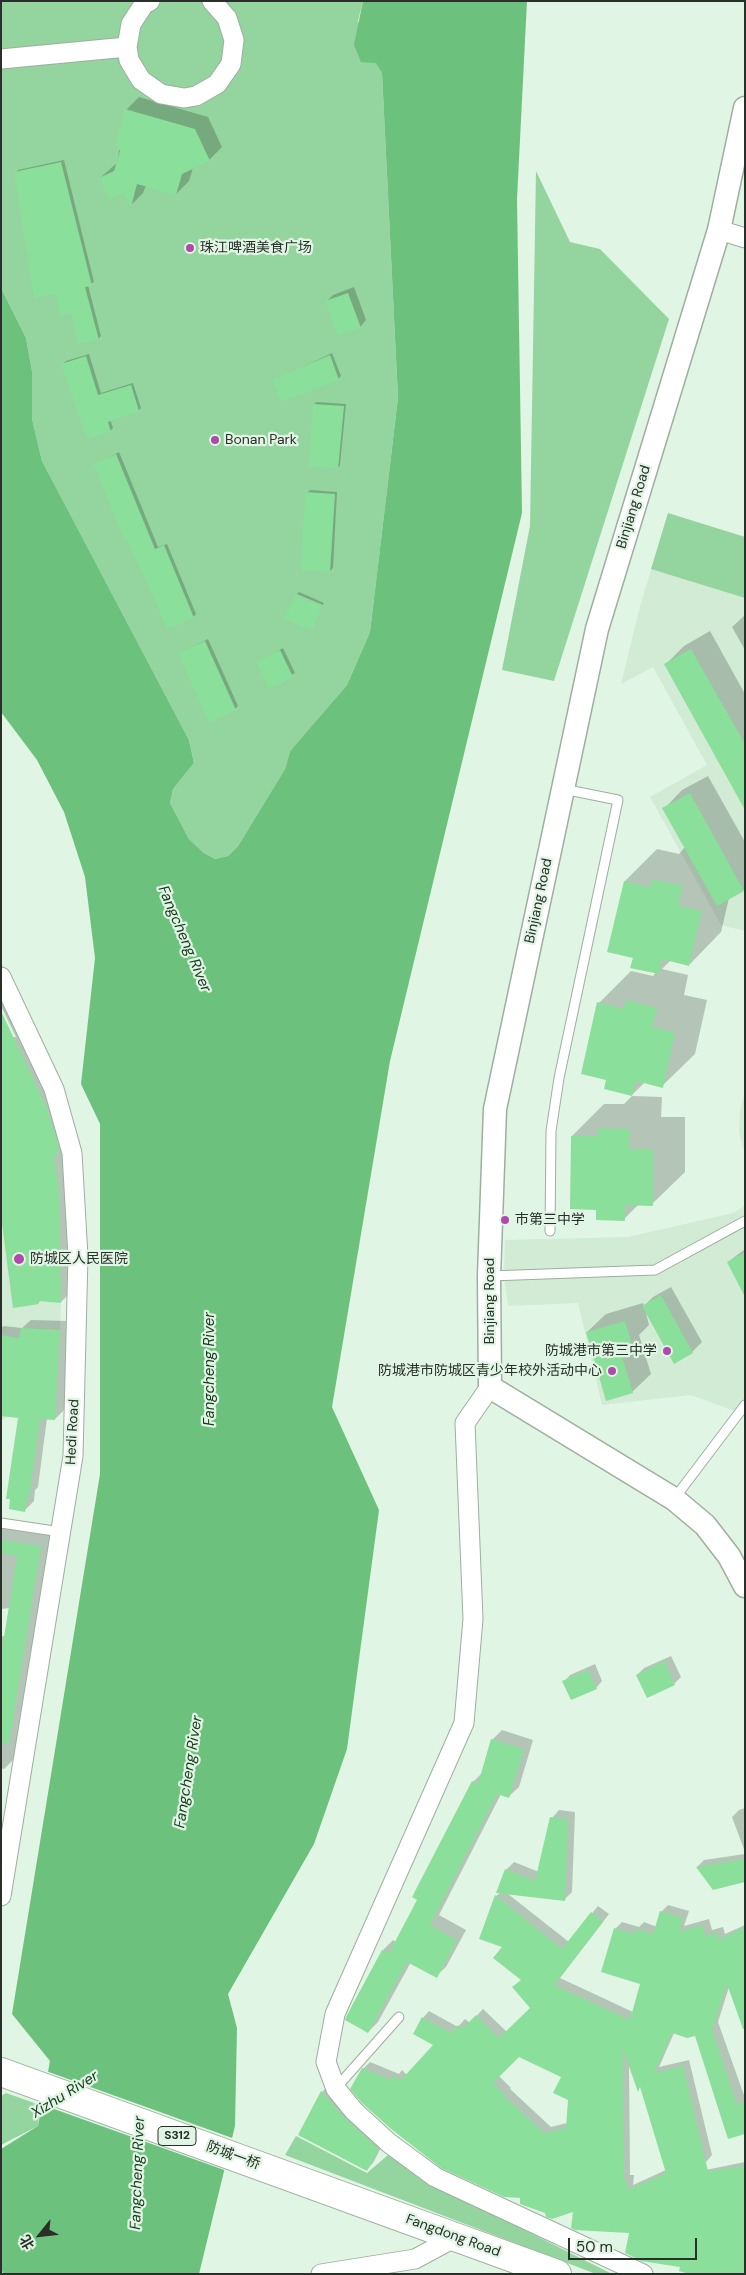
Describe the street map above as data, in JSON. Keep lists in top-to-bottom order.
{
  "streets": {
    "main road": ["S312", "防城一桥", "Fangdong Road"],
    "street": ["Binjiang Road", "Hedi Road"]
  },
  "crossings": [
    ["防城一桥", "Fangdong Road"]
  ],
  "water": ["Fangcheng River", "Xizhu River"],
  "places": [
    "珠江啤酒美食广场",
    "Bonan Park",
    "巿第三中学",
    "防城区人民医院",
    "防城港市第三中学",
    "防城港市防城区青少年校外活动中心"
  ],
  "scale_bar": "50 m",
  "north": "bottom left"
}
